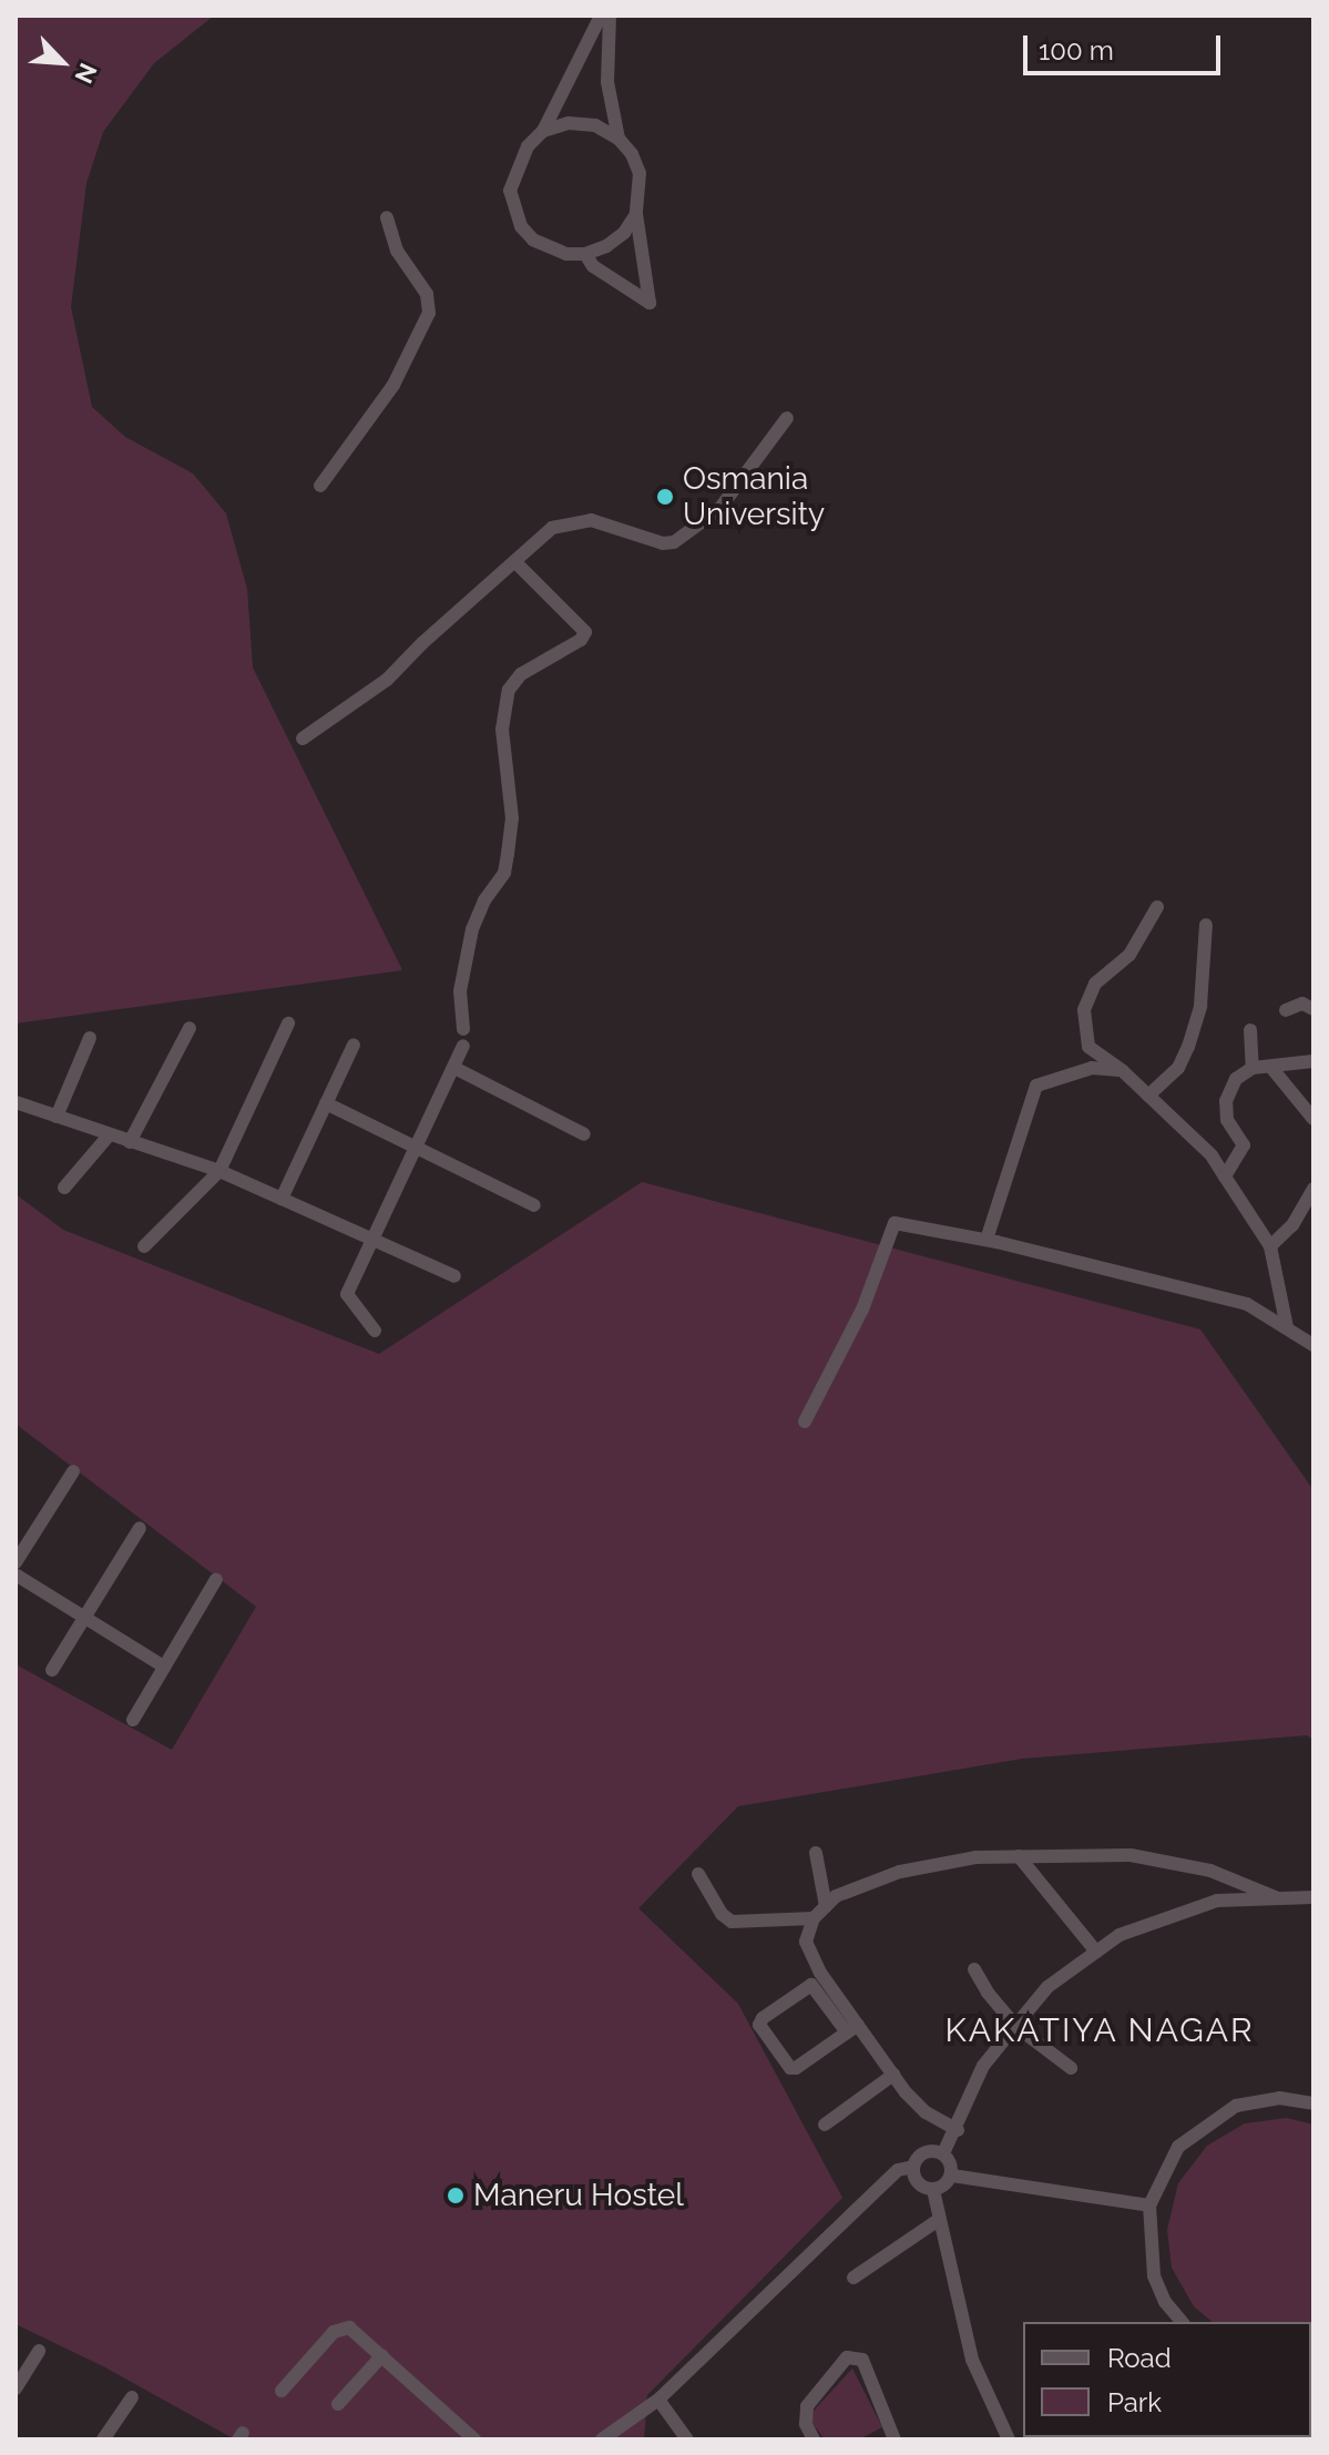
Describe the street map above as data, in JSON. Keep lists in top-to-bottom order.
{
  "districts": ["KAKATIYA NAGAR"],
  "places": ["Osmania University", "Maneru Hostel"],
  "legend": ["Road", "Park"],
  "scale_bar": "100 m",
  "north": "bottom right"
}
